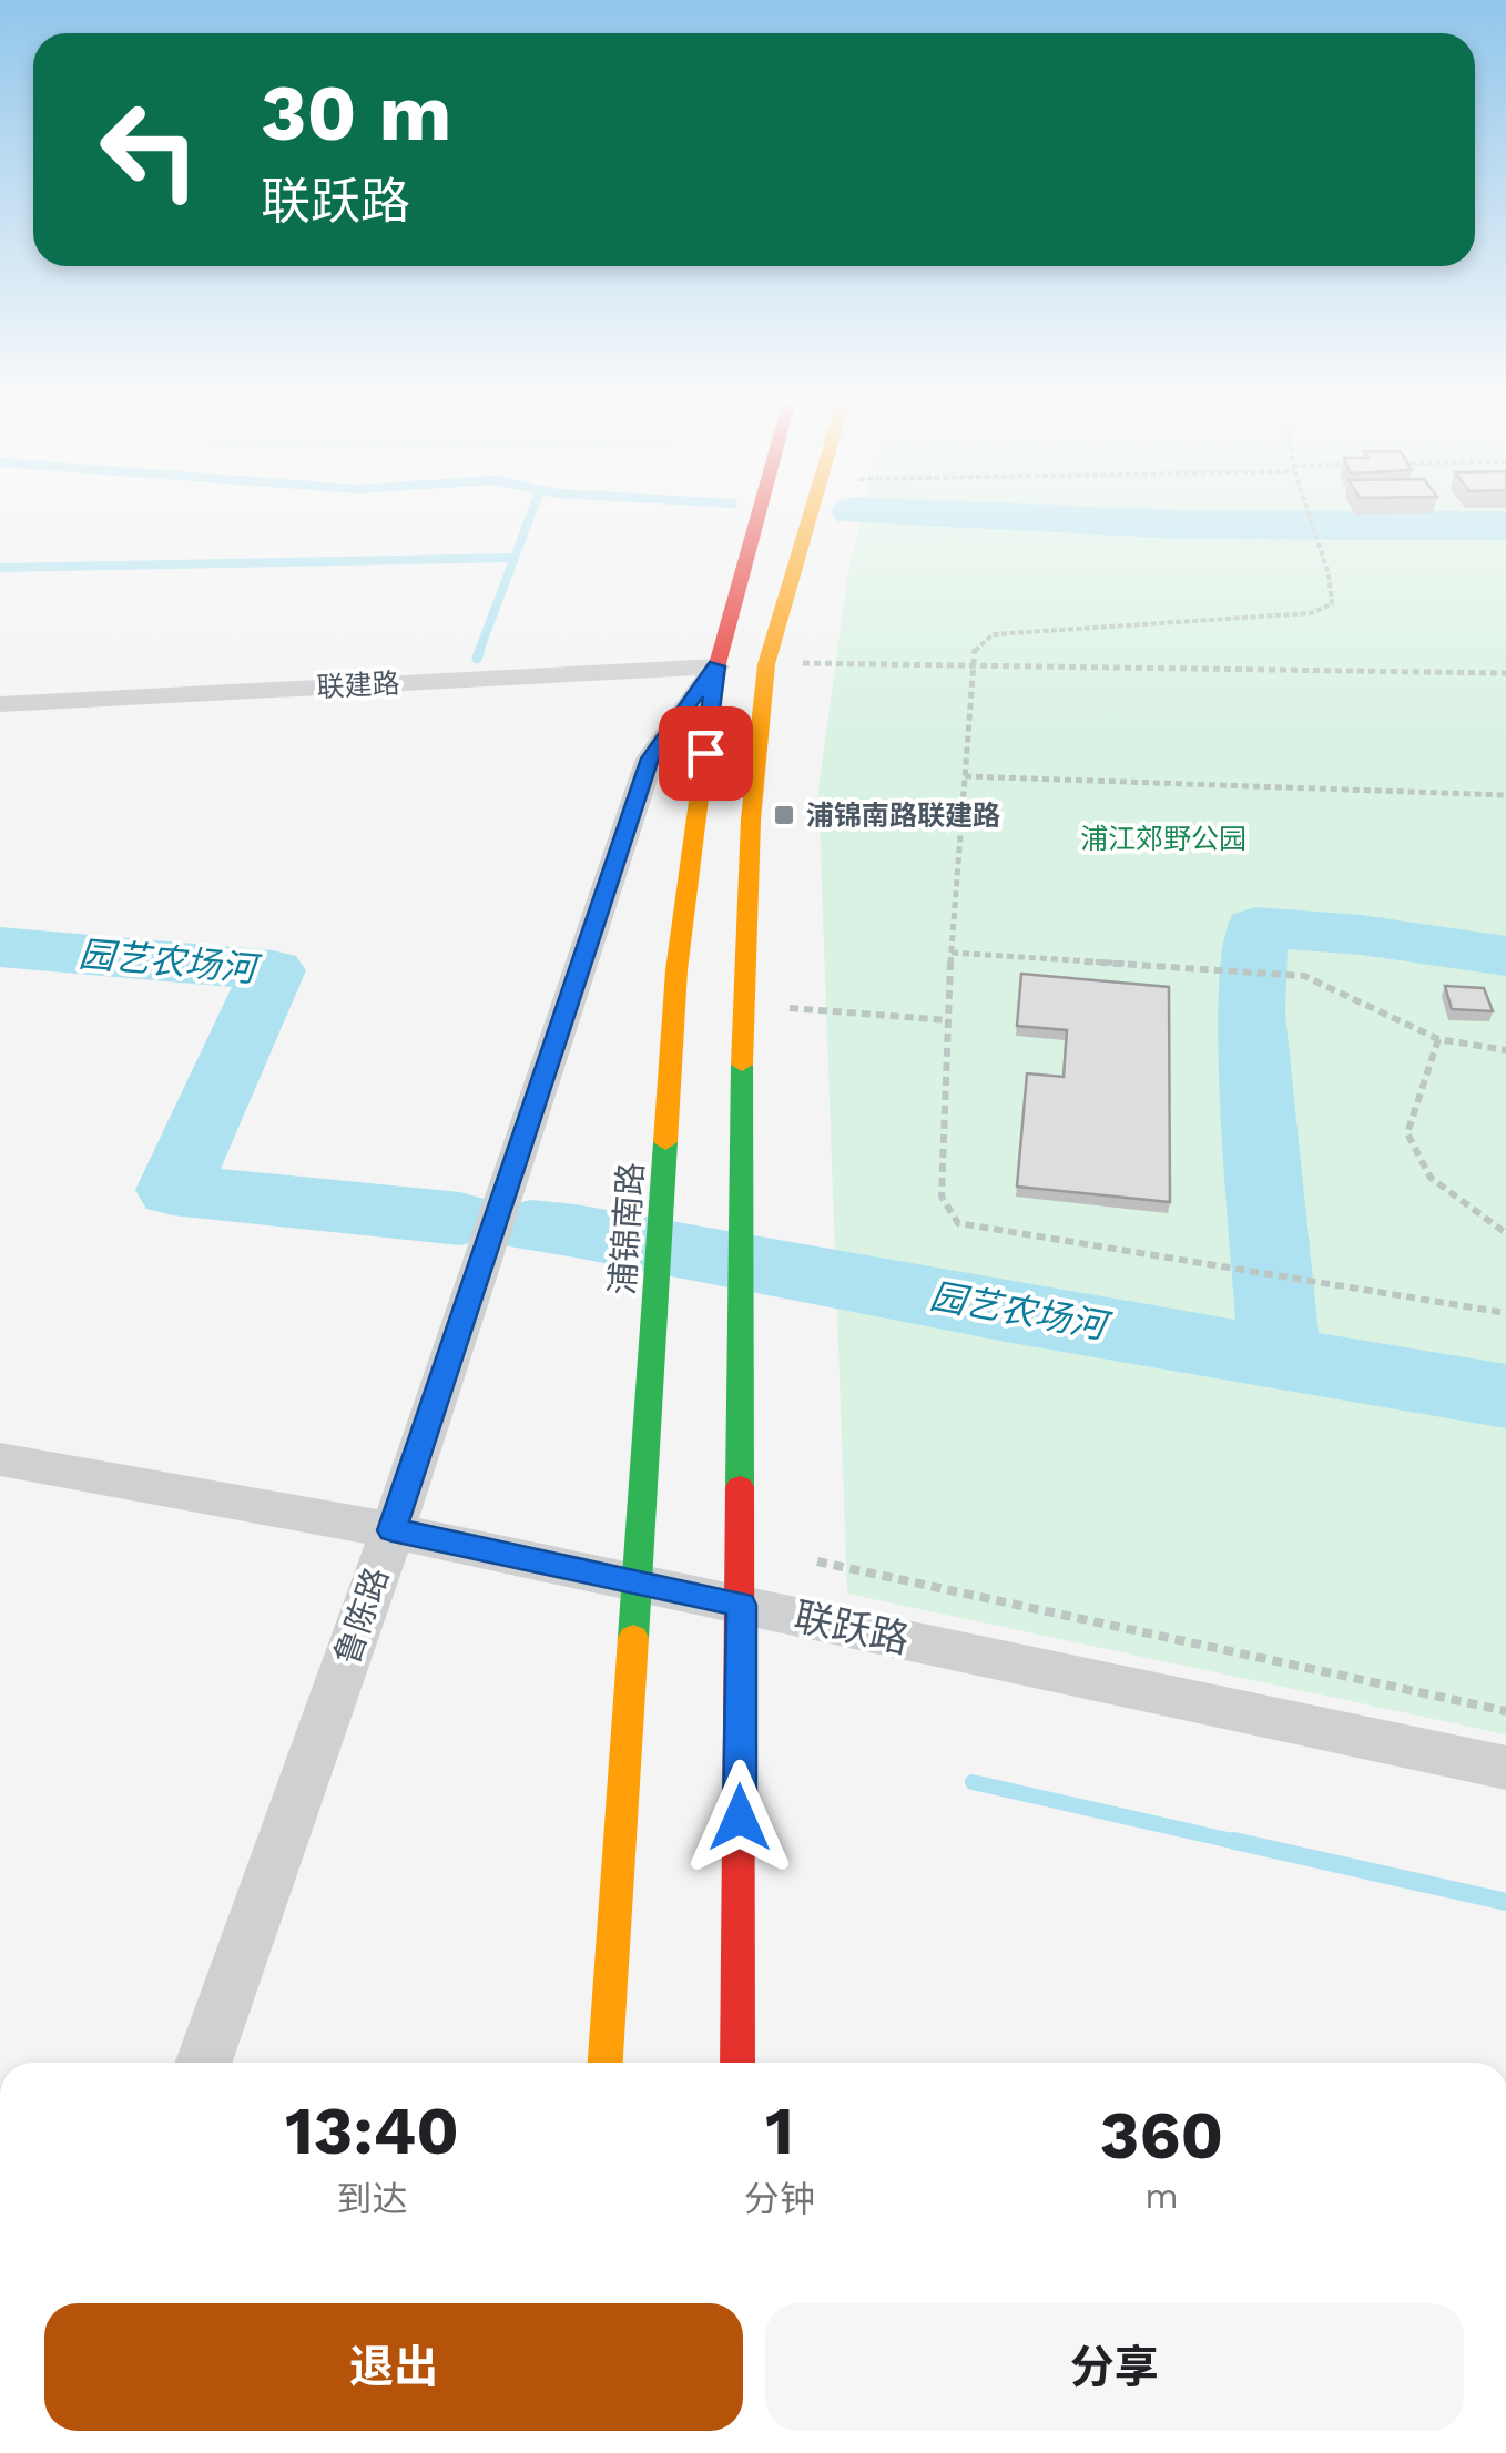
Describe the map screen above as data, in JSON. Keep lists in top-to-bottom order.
{
  "streets": {
    "main road": ["浦锦南路"],
    "street": ["联建路", "鲁陈路", "联跃路"]
  },
  "crossings": [
    ["联建路", "浦锦南路"],
    ["联建路", "鲁陈路"],
    ["浦锦南路", "鲁陈路"],
    ["浦锦南路", "联跃路"],
    ["鲁陈路", "联跃路"]
  ],
  "water": ["园艺农场河"],
  "parks": ["浦江郊野公园"],
  "places": {
    "transit": ["浦锦南路联建路"]
  },
  "page": {
    "turn": ["30 m", "联跃路"],
    "eta": [
      "13:40",
      "到达",
      "1",
      "分钟",
      "360",
      "m"
    ],
    "buttons": ["退出", "分享"]
  }
}
